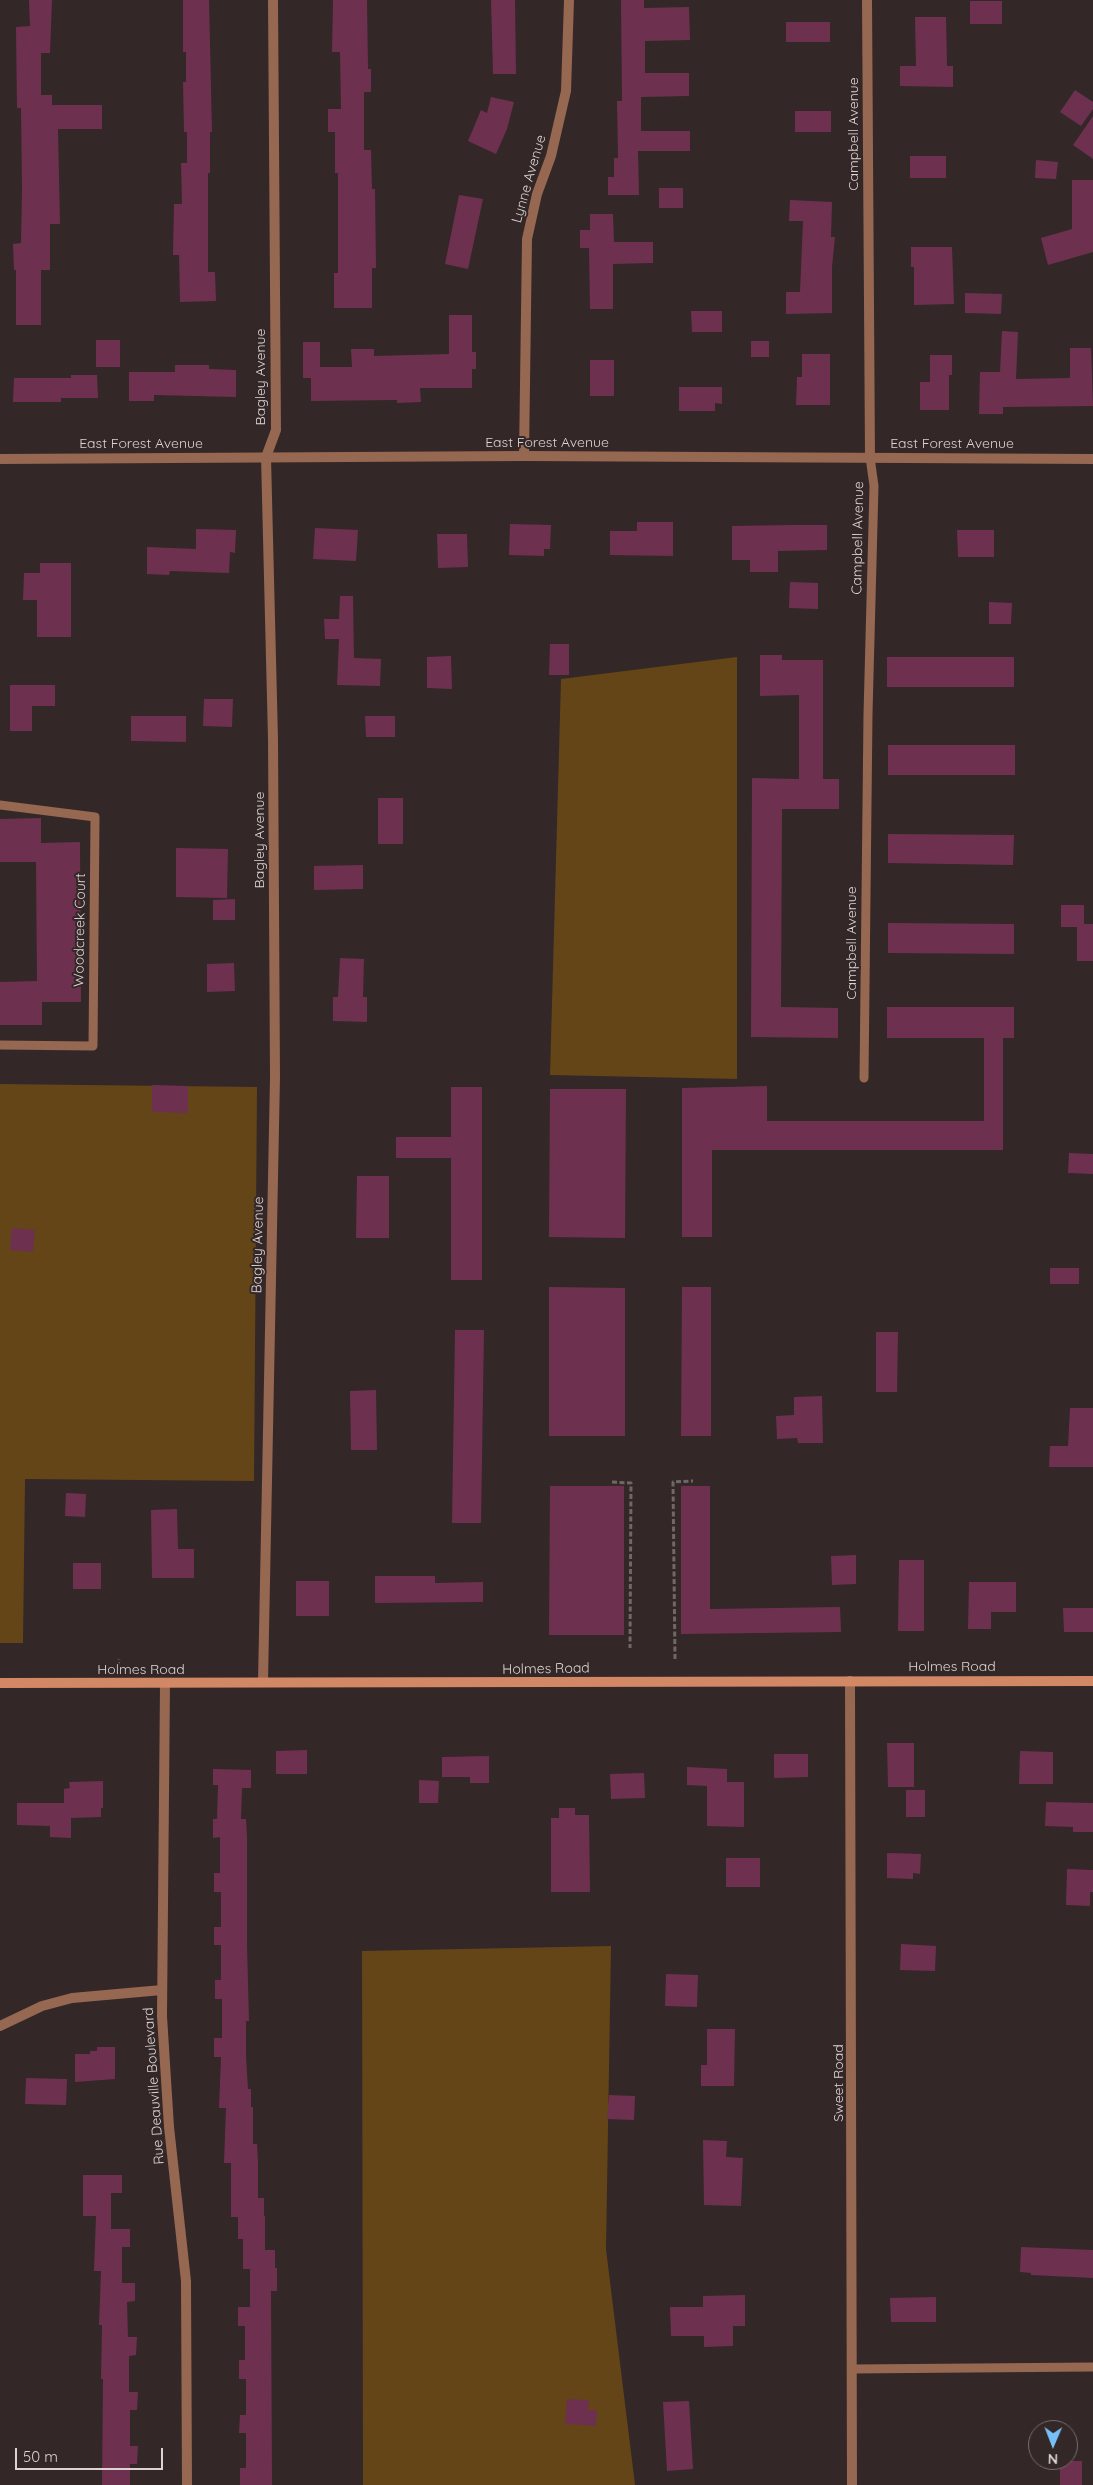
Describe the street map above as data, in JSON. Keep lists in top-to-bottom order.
{
  "streets": {
    "main road": ["Holmes Road"],
    "street": [
      "Campbell Avenue",
      "Lynne Avenue",
      "Bagley Avenue",
      "East Forest Avenue",
      "Sweet Road",
      "Rue Deauville Boulevard"
    ],
    "lane": ["Woodcreek Court"]
  },
  "crossings": [
    ["Campbell Avenue", "East Forest Avenue"],
    ["Lynne Avenue", "East Forest Avenue"],
    ["Bagley Avenue", "East Forest Avenue"],
    ["Bagley Avenue", "Holmes Road"],
    ["Holmes Road", "Sweet Road"],
    ["Holmes Road", "Rue Deauville Boulevard"]
  ],
  "scale_bar": "50 m",
  "north": "bottom"
}
